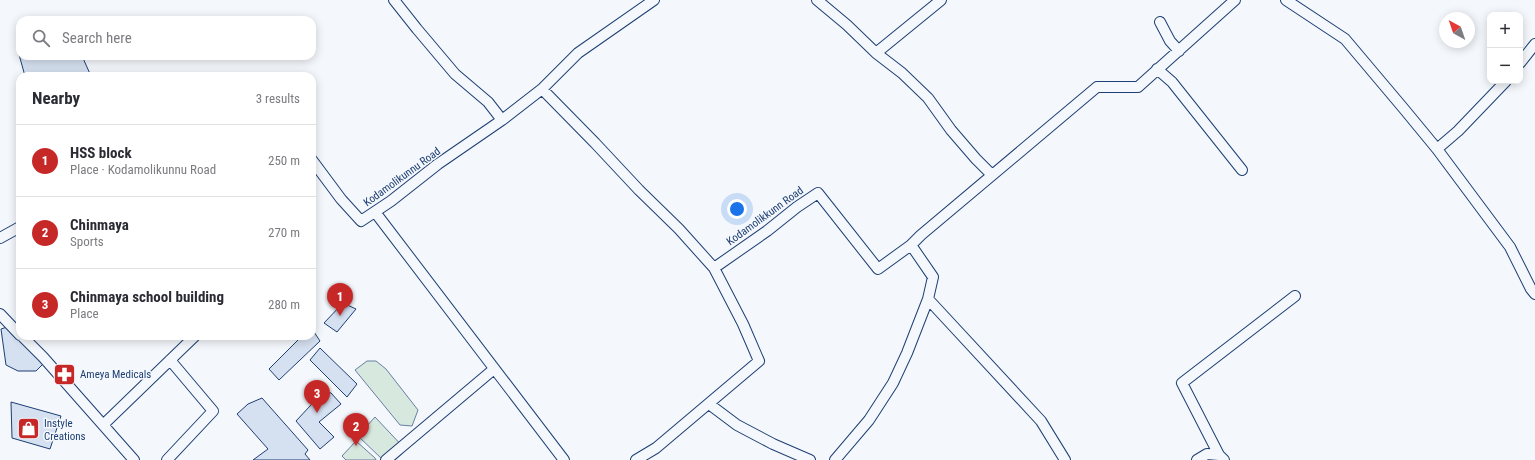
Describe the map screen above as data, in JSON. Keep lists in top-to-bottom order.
{
  "streets": {
    "street": ["Kodamolikunnu Road", "Kodamolikkunn Road"]
  },
  "places": {
    "pharmacy": ["Ameya Medicals"],
    "shop": ["Instyle Creations"]
  },
  "north": "top left",
  "page": {
    "map_buttons": ["+", "−"],
    "search": "Search here",
    "heading": ["Nearby", "3 results"],
    "list": [
      {
        "mark": "1",
        "name": "HSS block",
        "note": "Place · Kodamolikunnu Road",
        "value": "250 m"
      },
      {
        "mark": "2",
        "name": "Chinmaya",
        "note": "Sports",
        "value": "270 m"
      },
      {
        "mark": "3",
        "name": "Chinmaya school building",
        "note": "Place",
        "value": "280 m"
      }
    ],
    "pins": ["1", "3", "2"]
  }
}
